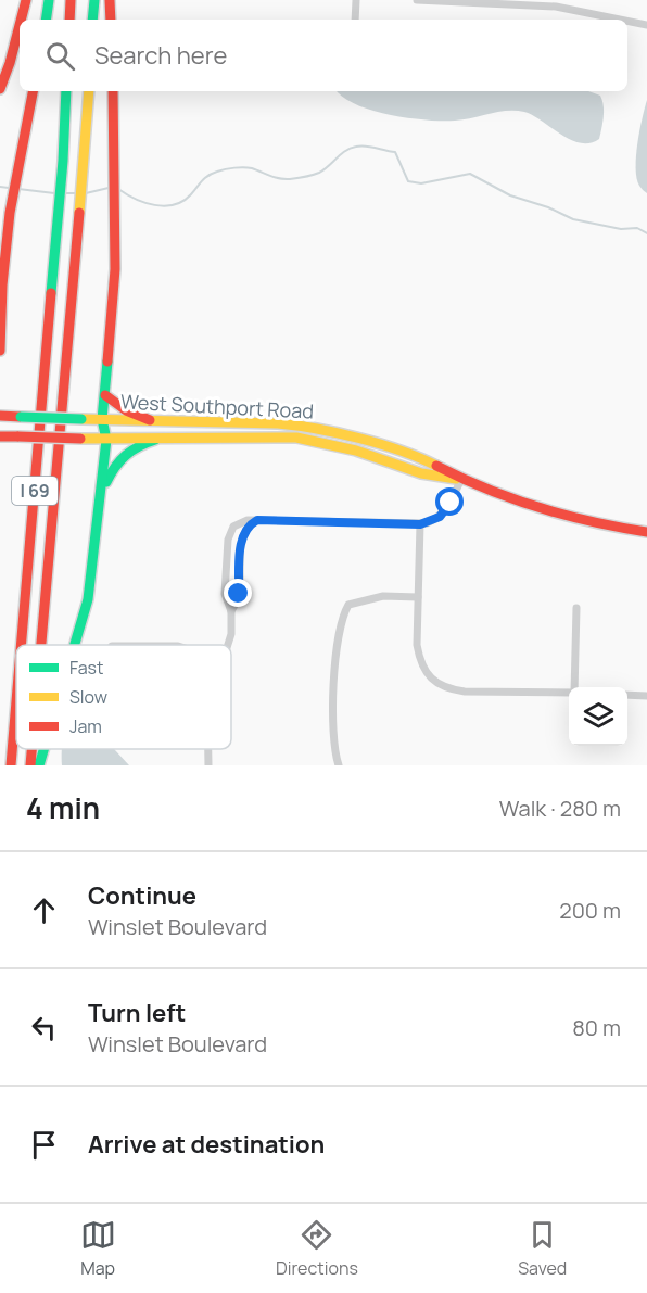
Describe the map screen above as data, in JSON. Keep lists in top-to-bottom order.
{
  "streets": {
    "main road": ["West Southport Road", "I 69"]
  },
  "legend": ["Fast", "Slow", "Jam"],
  "page": {
    "search": "Search here",
    "heading": ["4 min", "Walk · 280 m"],
    "list": [
      ["Continue", "Winslet Boulevard", "200 m"],
      ["Turn left", "Winslet Boulevard", "80 m"],
      "Arrive at destination"
    ],
    "nav": ["Map", "Directions", "Saved"]
  }
}
